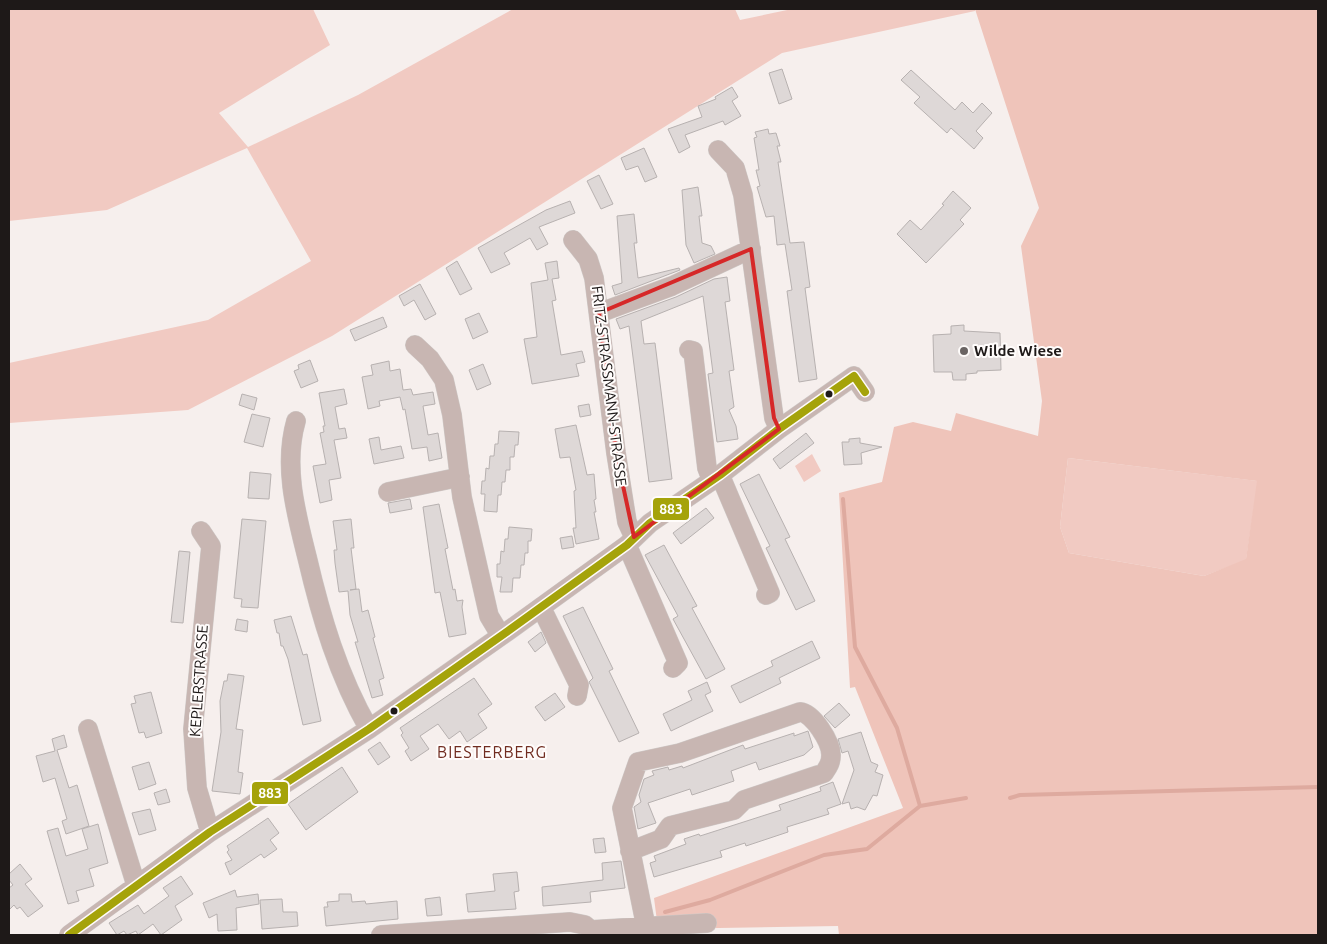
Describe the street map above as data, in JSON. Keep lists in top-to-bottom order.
{
  "streets": {
    "street": ["FRITZ-STRASSMANN-STRASSE", "KEPLERSTRASSE"]
  },
  "districts": ["BIESTERBERG"],
  "places": ["Wilde Wiese"],
  "lines": ["transit line 883"]
}
